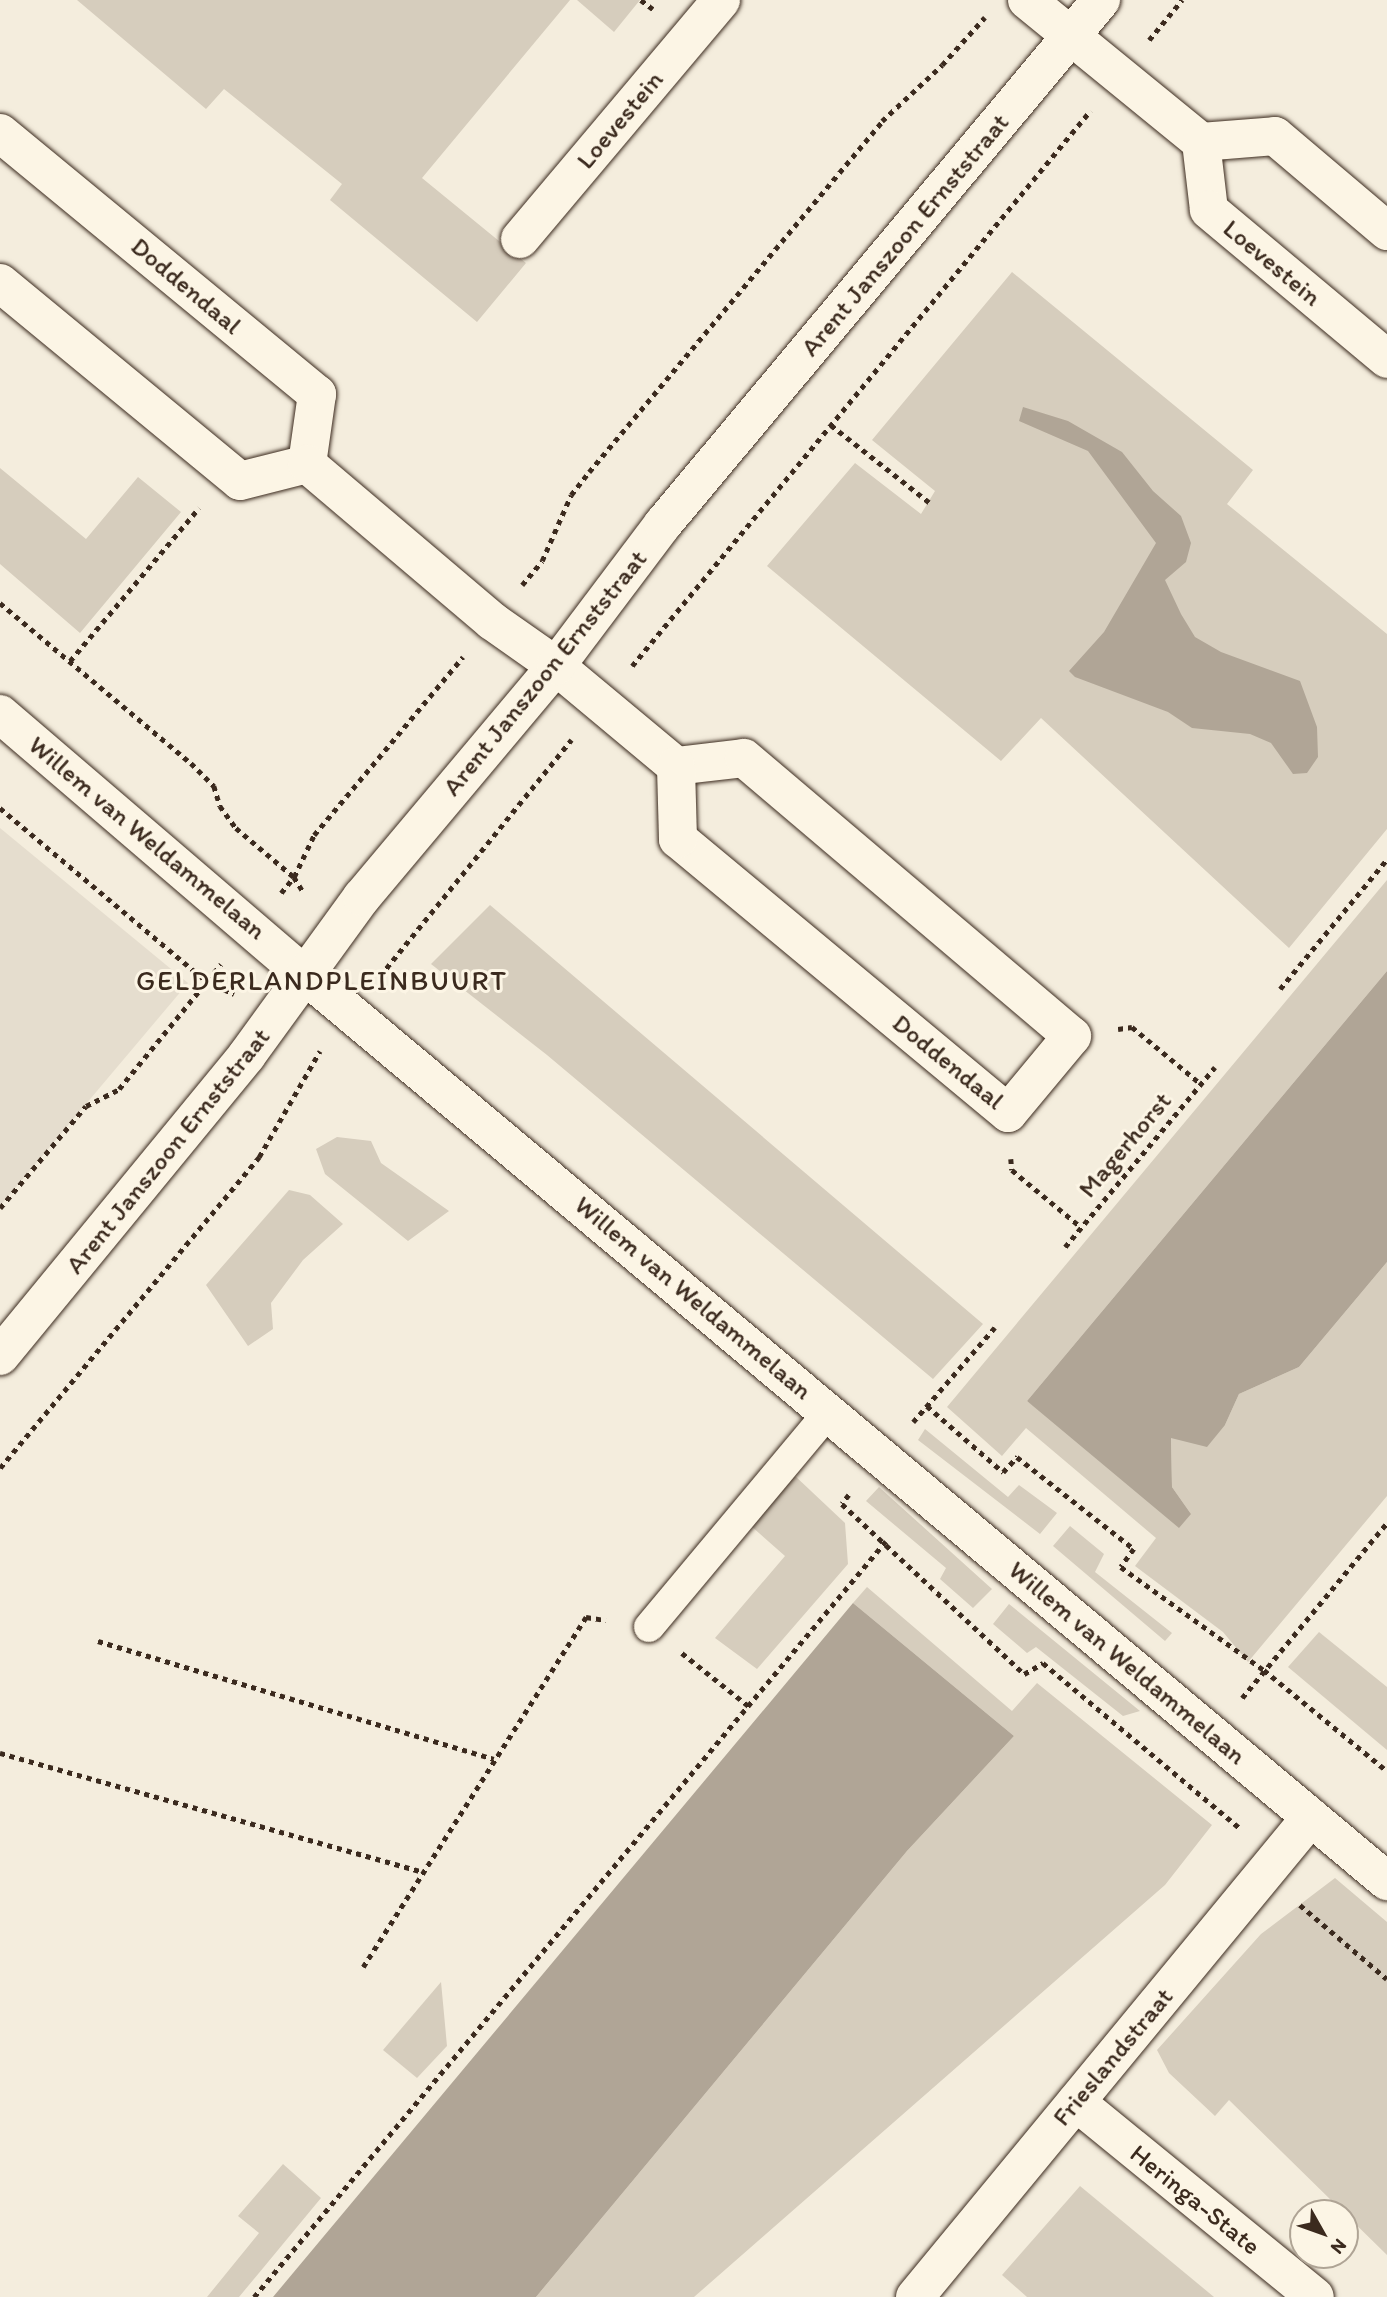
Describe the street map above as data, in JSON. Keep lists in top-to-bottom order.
{
  "streets": {
    "street": [
      "Loevestein",
      "Arent Janszoon Ernststraat",
      "Doddendaal",
      "Willem van Weldammelaan",
      "Frieslandstraat",
      "Heringa-State"
    ],
    "path": ["Magerhorst"]
  },
  "crossings": [
    ["Arent Janszoon Ernststraat", "Willem van Weldammelaan"],
    ["Willem van Weldammelaan", "Frieslandstraat"],
    ["Frieslandstraat", "Heringa-State"]
  ],
  "districts": ["GELDERLANDPLEINBUURT"],
  "north": "bottom right"
}
